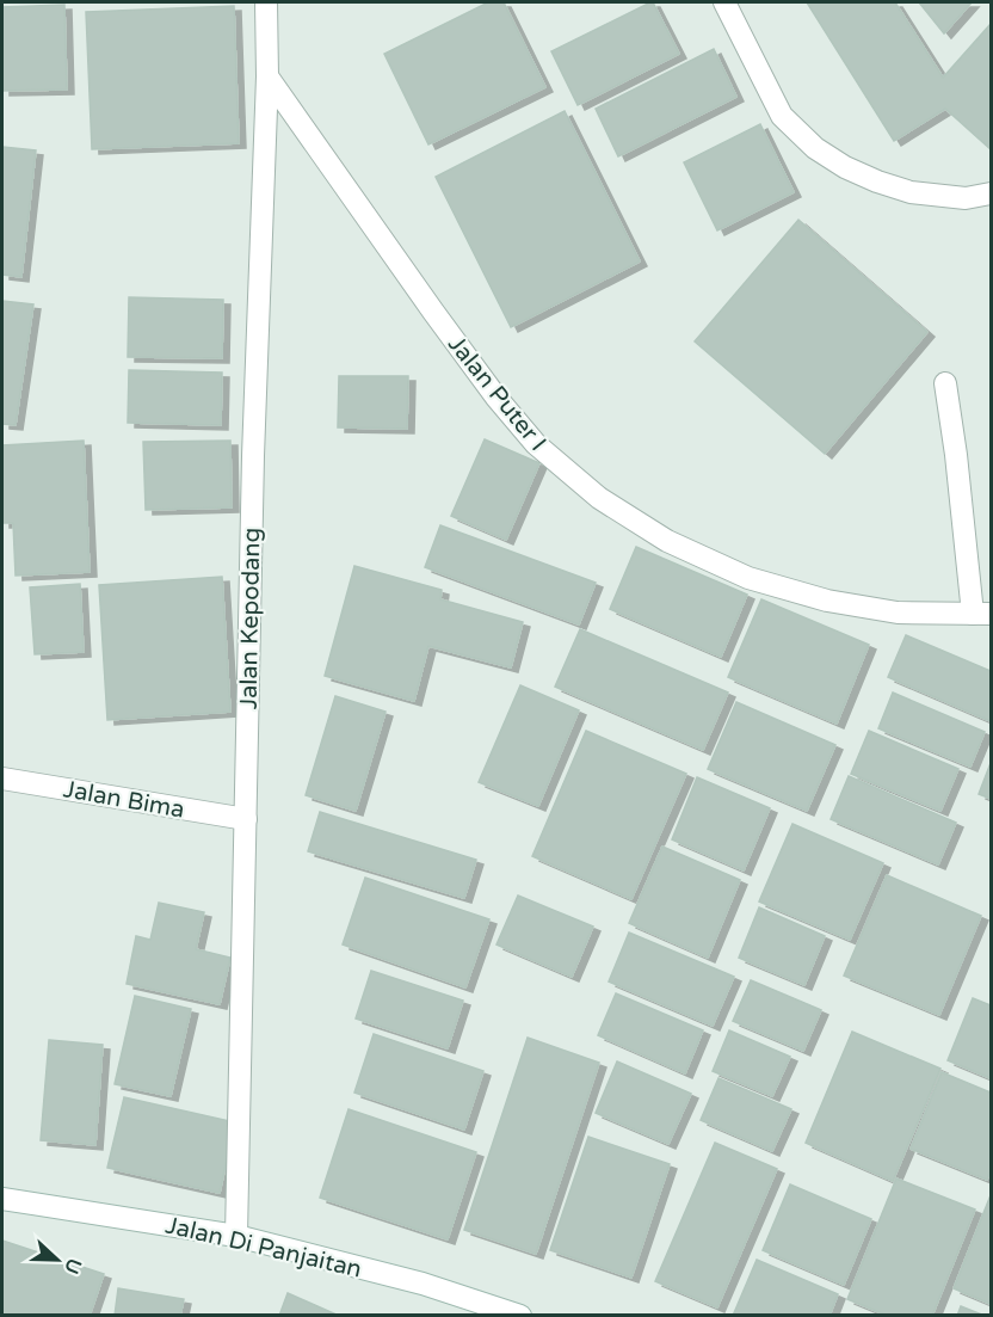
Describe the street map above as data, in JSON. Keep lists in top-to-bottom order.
{
  "streets": {
    "street": [
      "Jalan Puter I",
      "Jalan Kepodang",
      "Jalan Bima",
      "Jalan Di Panjaitan"
    ]
  },
  "crossings": [
    ["Jalan Puter I", "Jalan Kepodang"],
    ["Jalan Kepodang", "Jalan Bima"],
    ["Jalan Kepodang", "Jalan Di Panjaitan"]
  ],
  "north": "right"
}
